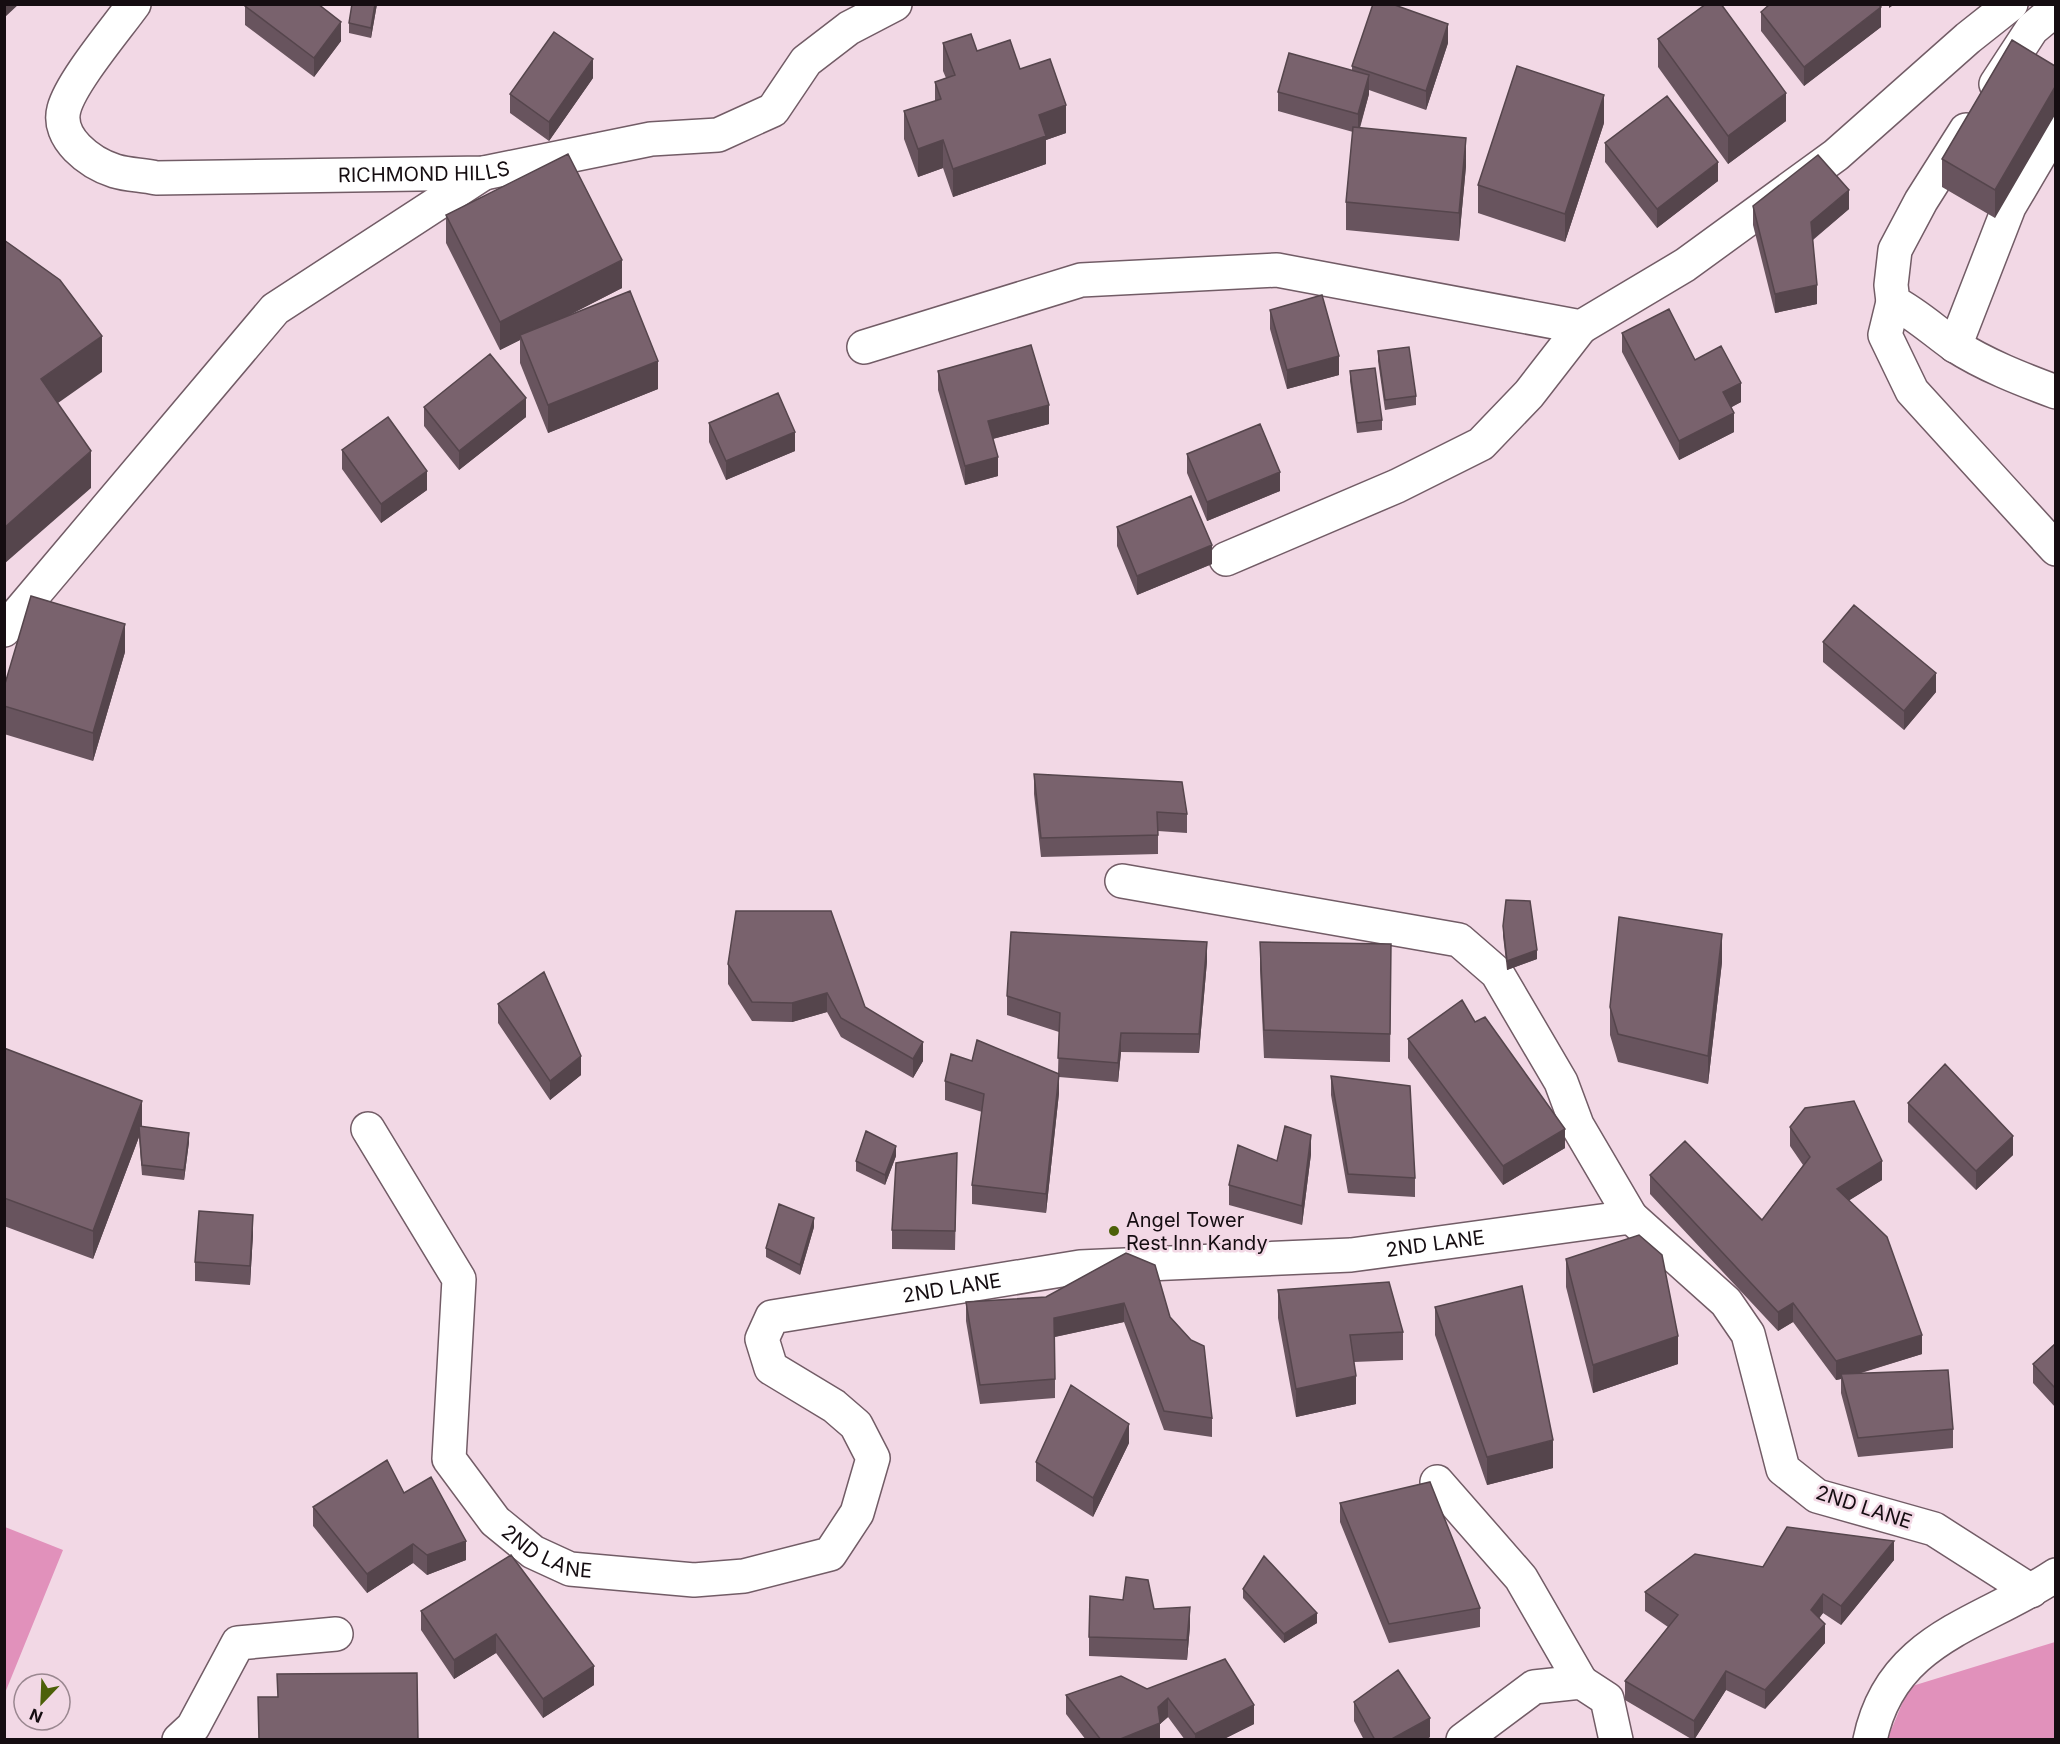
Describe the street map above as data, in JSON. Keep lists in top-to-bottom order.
{
  "streets": {
    "street": ["RICHMOND HILLS", "2ND LANE"]
  },
  "places": ["Angel Tower Rest Inn Kandy"],
  "north": "bottom left"
}
